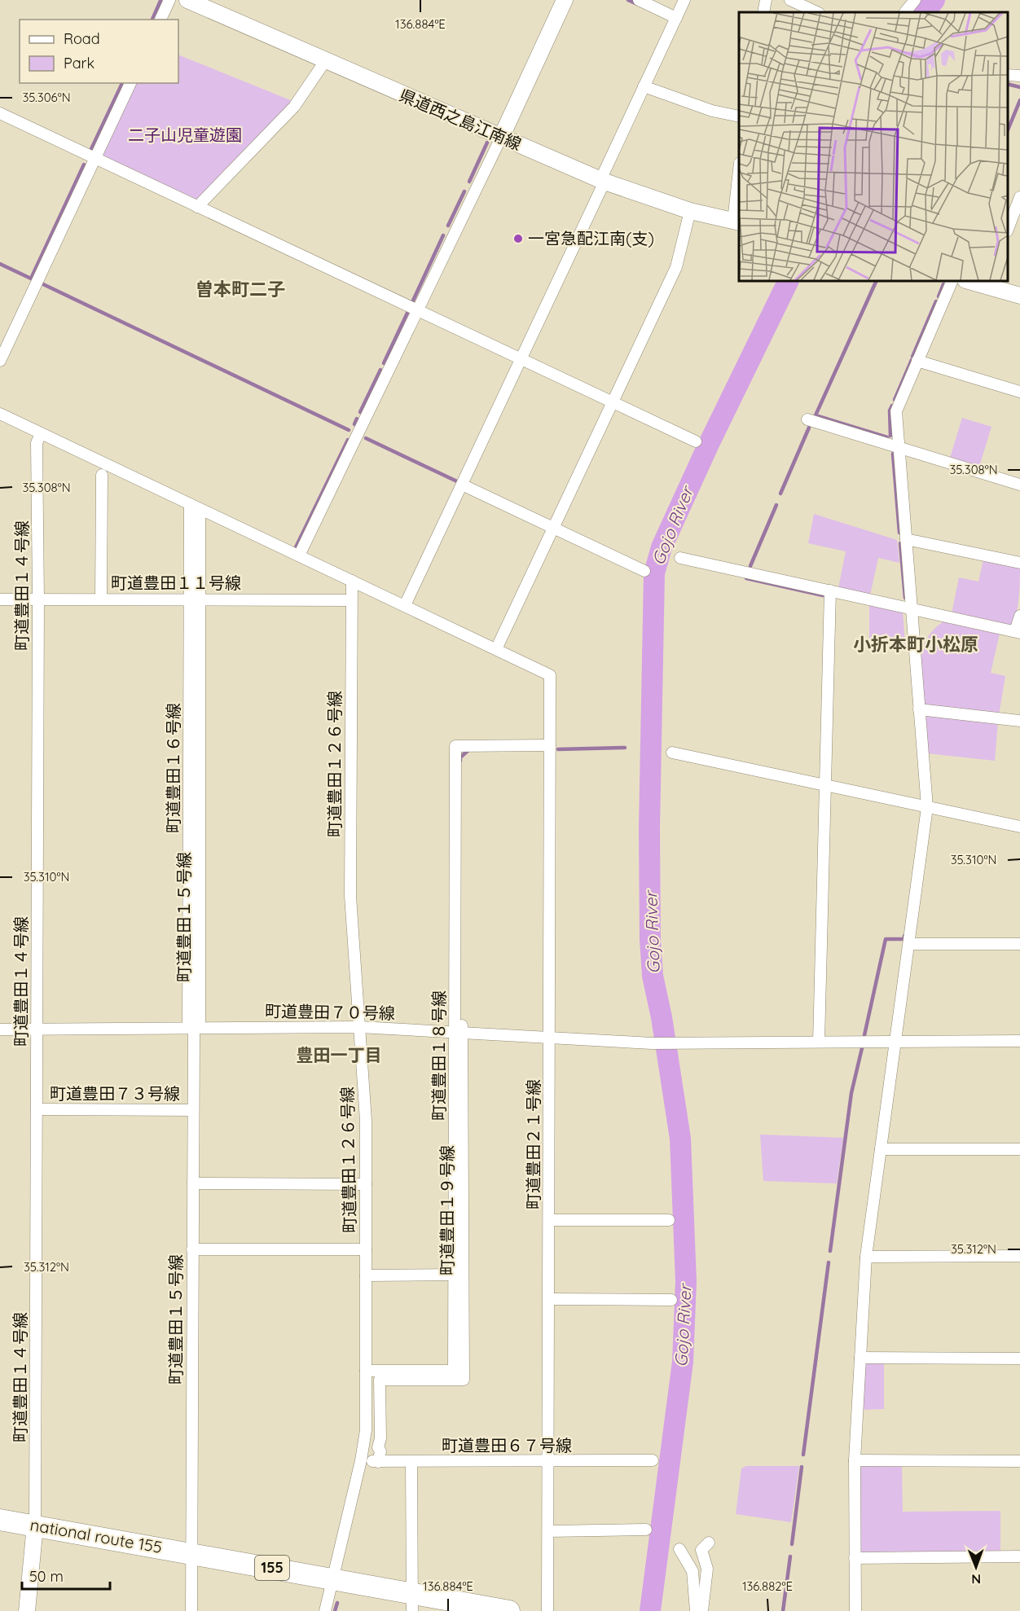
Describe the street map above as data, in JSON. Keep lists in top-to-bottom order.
{
  "streets": {
    "highway": ["national route 155", "155"],
    "main road": ["県道西之島江南線"],
    "street": [
      "町道豊田１１号線",
      "町道豊田１４号線",
      "町道豊田１２６号線",
      "町道豊田１５号線",
      "町道豊田７０号線",
      "町道豊田１８号線",
      "町道豊田７３号線",
      "町道豊田２１号線",
      "町道豊田１９号線",
      "町道豊田６７号線"
    ]
  },
  "crossings": [
    ["町道豊田１１号線", "町道豊田１４号線"],
    ["町道豊田１１号線", "町道豊田１２６号線"],
    ["町道豊田１１号線", "町道豊田１５号線"],
    ["町道豊田１４号線", "町道豊田７０号線"],
    ["町道豊田１４号線", "町道豊田７３号線"],
    ["町道豊田１４号線", "national route 155"],
    ["町道豊田１２６号線", "町道豊田７０号線"],
    ["町道豊田１２６号線", "町道豊田１８号線"],
    ["町道豊田１２６号線", "町道豊田６７号線"],
    ["町道豊田１２６号線", "national route 155"],
    ["町道豊田１５号線", "町道豊田７０号線"],
    ["町道豊田１５号線", "町道豊田７３号線"],
    ["町道豊田１５号線", "national route 155"],
    ["町道豊田７０号線", "町道豊田１８号線"],
    ["町道豊田７０号線", "町道豊田２１号線"],
    ["町道豊田７０号線", "町道豊田１９号線"],
    ["町道豊田１８号線", "町道豊田２１号線"],
    ["町道豊田１８号線", "町道豊田１９号線"],
    ["町道豊田２１号線", "町道豊田６７号線"],
    ["町道豊田１９号線", "町道豊田６７号線"]
  ],
  "districts": ["曽本町二子", "小折本町小松原", "豊田一丁目"],
  "water": ["Gojo River"],
  "parks": ["二子山児童遊園"],
  "places": ["一宮急配江南(支)"],
  "legend": ["Road", "Park"],
  "scale_bar": "50 m",
  "north": "bottom",
  "coordinates": [
    "136.884°E",
    "35.306°N",
    "35.308°N",
    "35.310°N",
    "35.312°N",
    "136.882°E"
  ]
}
